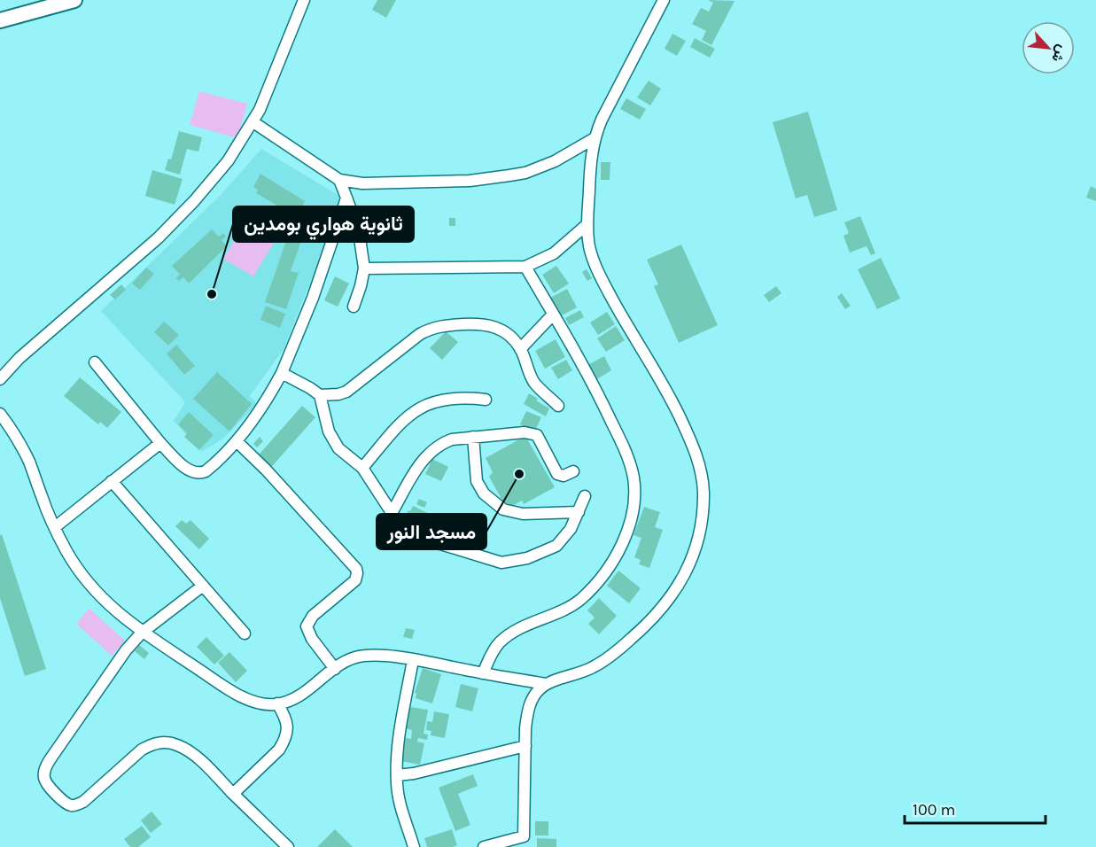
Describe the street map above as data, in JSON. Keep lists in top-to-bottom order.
{
  "places": ["ثانوية هواري بومدين", "مسجد النور"],
  "scale_bar": "100 m",
  "north": "bottom right"
}
